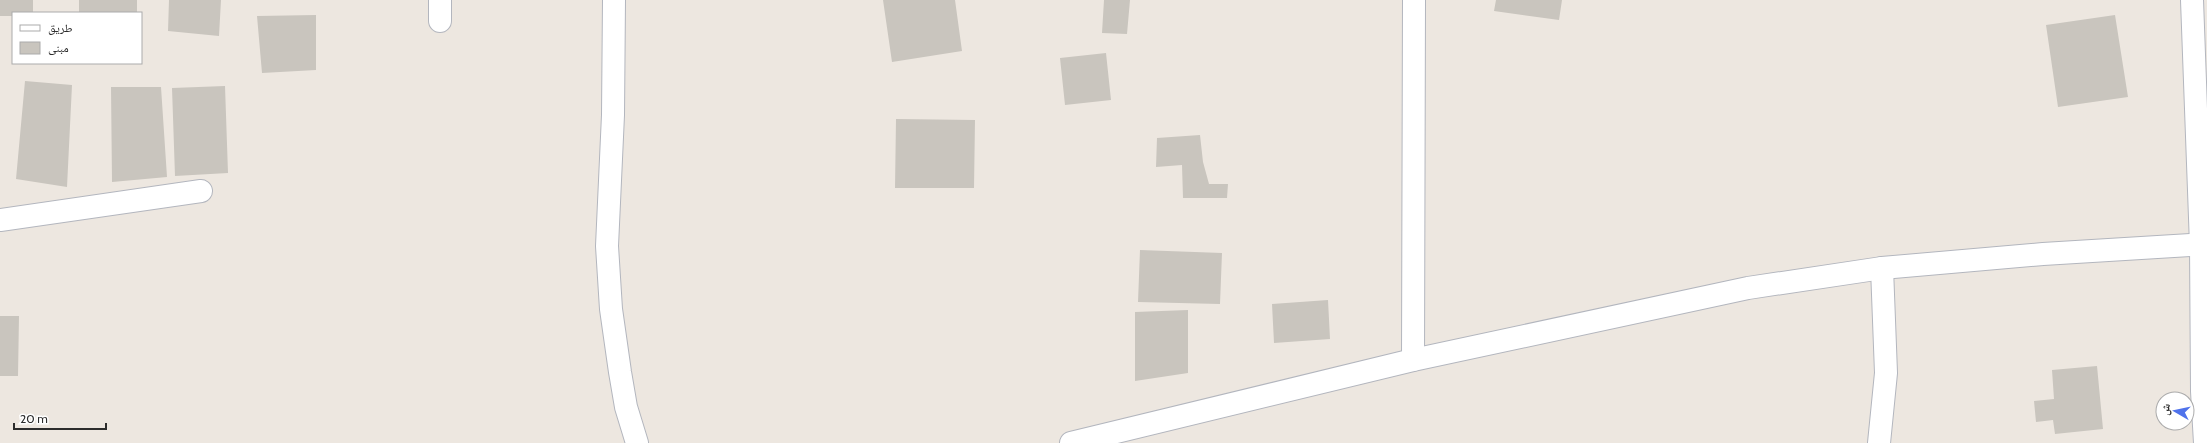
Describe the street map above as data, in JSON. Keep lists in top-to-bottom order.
{
  "legend": ["طريق", "مبنى"],
  "scale_bar": "20 m",
  "north": "left"
}
